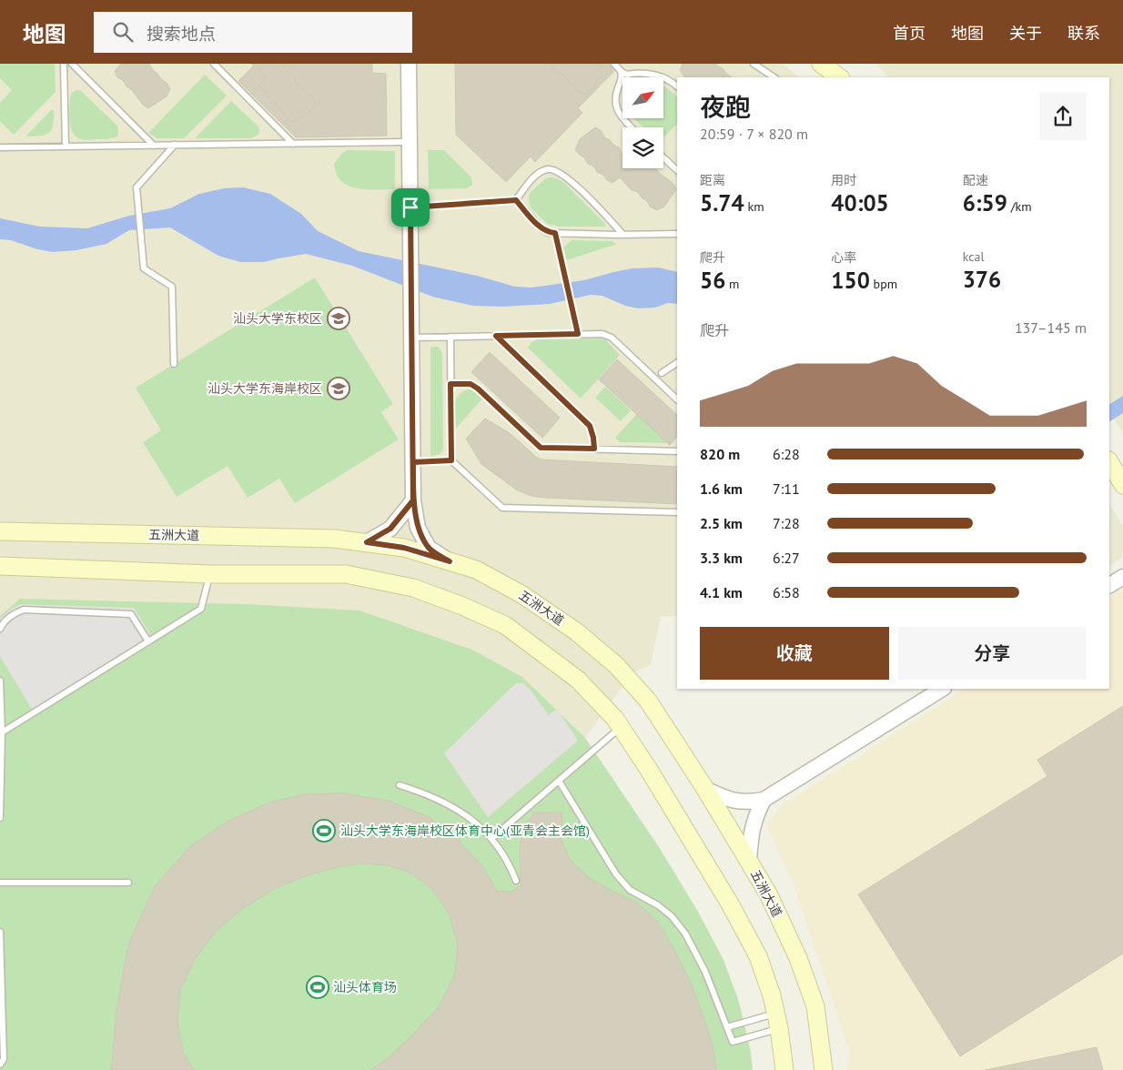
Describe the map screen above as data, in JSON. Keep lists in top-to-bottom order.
{
  "streets": {
    "main road": ["五洲大道"]
  },
  "places": {
    "school or university": ["汕头大学东校区", "汕头大学东海岸校区"],
    "sports": ["汕头大学东海岸校区体育中心(亚青会主会馆)", "汕头体育场"]
  },
  "north": "top right",
  "page": {
    "header": "地图",
    "search": "搜索地点",
    "nav": [
      "首页",
      "地图",
      "关于",
      "联系"
    ],
    "heading": ["夜跑", "20:59 · 7 × 820 m"],
    "stats": [
      ["距离", "5.74 km"],
      ["用时", "40:05"],
      ["配速", "6:59 /km"],
      ["爬升", "56 m"],
      ["心率", "150 bpm"],
      ["kcal", "376"]
    ],
    "chart": ["爬升", "137–145 m"],
    "list": [
      {
        "name": "820 m",
        "note": "6:28"
      },
      {
        "name": "1.6 km",
        "note": "7:11"
      },
      {
        "name": "2.5 km",
        "note": "7:28"
      },
      {
        "name": "3.3 km",
        "note": "6:27"
      },
      {
        "name": "4.1 km",
        "note": "6:58"
      }
    ],
    "buttons": ["收藏", "分享"]
  }
}
